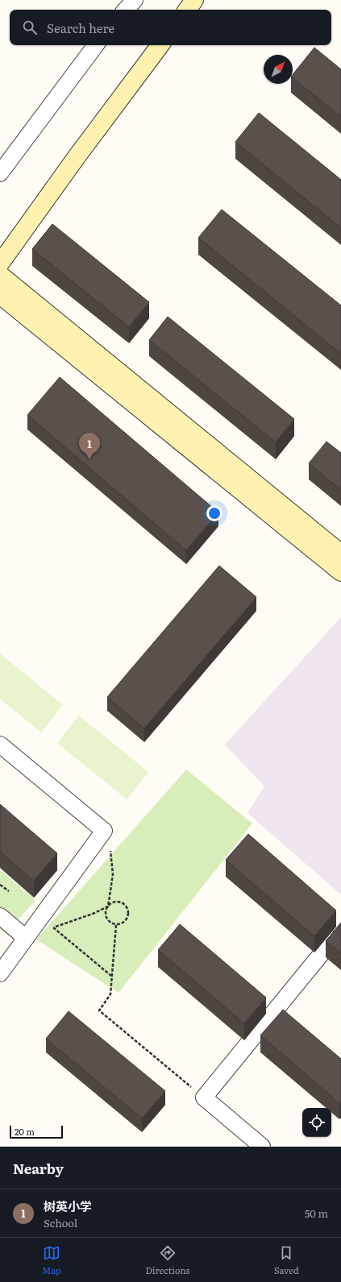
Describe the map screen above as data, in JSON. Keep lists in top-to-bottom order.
{
  "scale_bar": "20 m",
  "north": "top right",
  "page": {
    "search": "Search here",
    "pins": "1",
    "scale": "20 m",
    "heading": "Nearby",
    "list": [
      {
        "mark": "1",
        "name": "树英小学",
        "note": "School",
        "value": "50 m"
      }
    ],
    "nav": ["Map", "Directions", "Saved"]
  }
}
